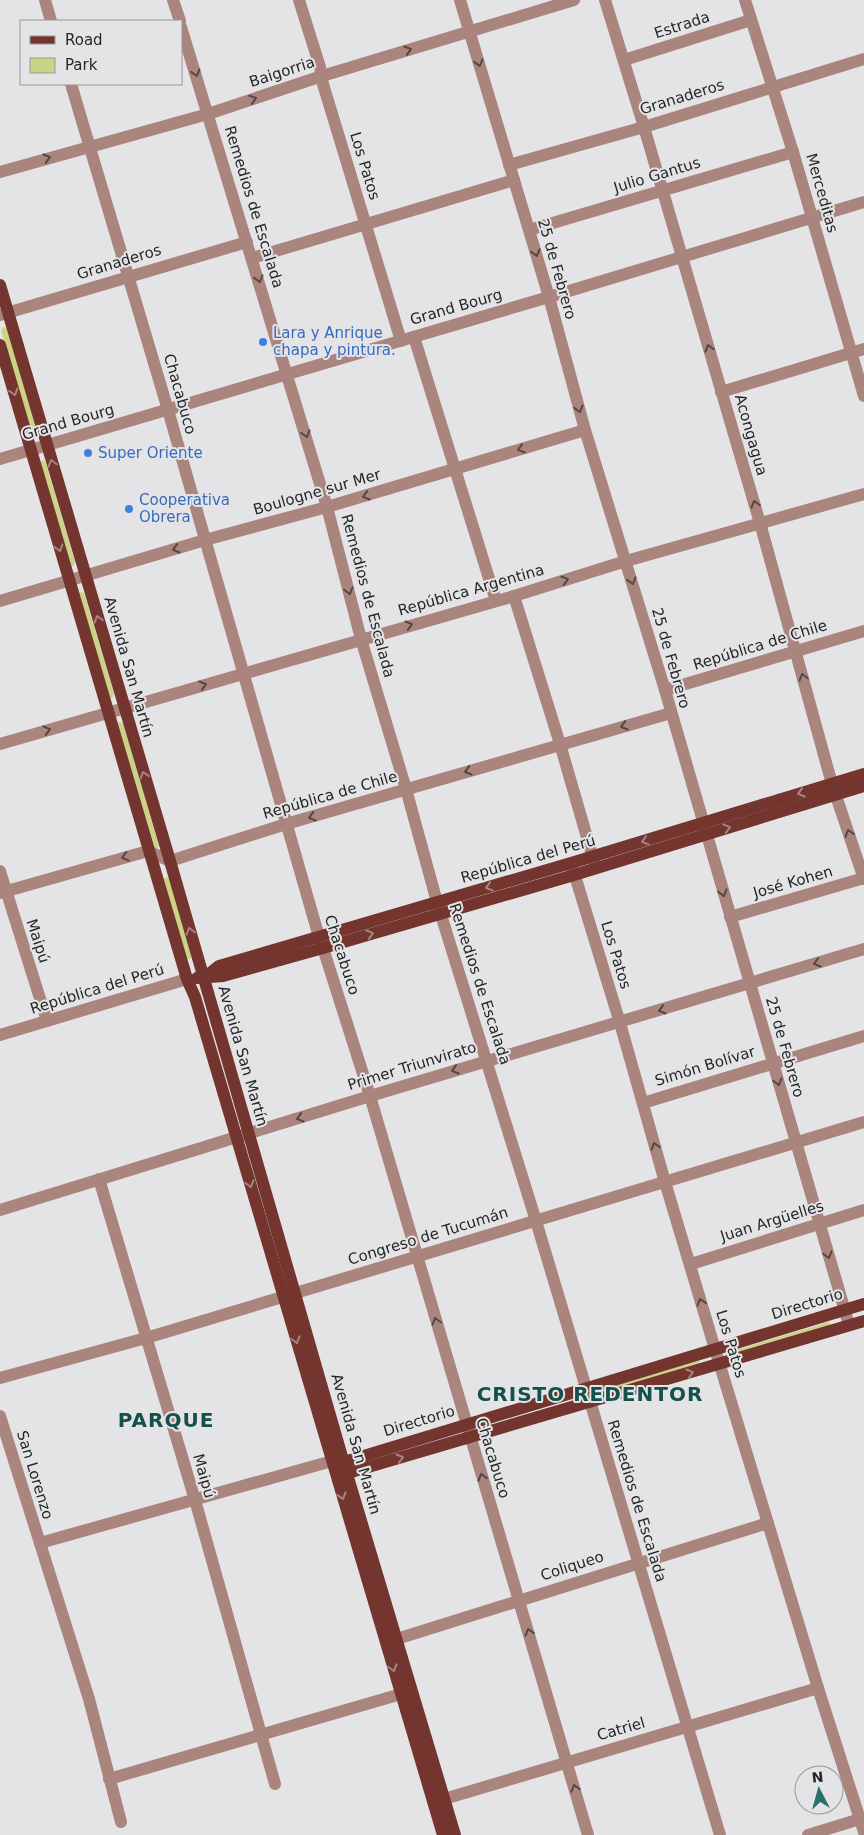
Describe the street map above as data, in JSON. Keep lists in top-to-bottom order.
{
  "streets": {
    "main road": ["Avenida San Martín", "República del Perú", "Directorio"],
    "street": [
      "Estrada",
      "Baigorria",
      "Granaderos",
      "Los Patos",
      "Julio Gantus",
      "Merceditas",
      "Remedios de Escalada",
      "25 de Febrero",
      "Grand Bourg",
      "Chacabuco",
      "Acongagua",
      "Boulogne sur Mer",
      "República Argentina",
      "República de Chile",
      "José Kohen",
      "Maipú",
      "Primer Triunvirato",
      "Simón Bolívar",
      "Juan Argüelles",
      "Congreso de Tucumán",
      "San Lorenzo",
      "Coliqueo",
      "Catriel"
    ]
  },
  "crossings": [
    ["Estrada", "Merceditas"],
    ["Estrada", "Acongagua"],
    ["Baigorria", "Los Patos"],
    ["Baigorria", "Remedios de Escalada"],
    ["Baigorria", "25 de Febrero"],
    ["Baigorria", "Chacabuco"],
    ["Granaderos", "Merceditas"],
    ["Granaderos", "Remedios de Escalada"],
    ["Granaderos", "25 de Febrero"],
    ["Granaderos", "Chacabuco"],
    ["Granaderos", "Acongagua"],
    ["Granaderos", "Avenida San Martín"],
    ["Los Patos", "Grand Bourg"],
    ["Los Patos", "República del Perú"],
    ["Los Patos", "Primer Triunvirato"],
    ["Los Patos", "Simón Bolívar"],
    ["Los Patos", "Juan Argüelles"],
    ["Los Patos", "Congreso de Tucumán"],
    ["Los Patos", "Directorio"],
    ["Los Patos", "Coliqueo"],
    ["Los Patos", "Catriel"],
    ["Julio Gantus", "Merceditas"],
    ["Julio Gantus", "25 de Febrero"],
    ["Julio Gantus", "Acongagua"],
    ["Merceditas", "Grand Bourg"],
    ["Remedios de Escalada", "Grand Bourg"],
    ["Remedios de Escalada", "Boulogne sur Mer"],
    ["Remedios de Escalada", "República Argentina"],
    ["Remedios de Escalada", "República de Chile"],
    ["Remedios de Escalada", "República del Perú"],
    ["Remedios de Escalada", "Primer Triunvirato"],
    ["Remedios de Escalada", "Congreso de Tucumán"],
    ["Remedios de Escalada", "Directorio"],
    ["Remedios de Escalada", "Coliqueo"],
    ["Remedios de Escalada", "Catriel"],
    ["25 de Febrero", "Grand Bourg"],
    ["25 de Febrero", "Boulogne sur Mer"],
    ["25 de Febrero", "República Argentina"],
    ["25 de Febrero", "República de Chile"],
    ["25 de Febrero", "República del Perú"],
    ["25 de Febrero", "José Kohen"],
    ["25 de Febrero", "Primer Triunvirato"],
    ["25 de Febrero", "Simón Bolívar"],
    ["25 de Febrero", "Juan Argüelles"],
    ["25 de Febrero", "Congreso de Tucumán"],
    ["25 de Febrero", "Directorio"],
    ["Grand Bourg", "Chacabuco"],
    ["Grand Bourg", "Acongagua"],
    ["Grand Bourg", "Avenida San Martín"],
    ["Chacabuco", "Boulogne sur Mer"],
    ["Chacabuco", "República Argentina"],
    ["Chacabuco", "República de Chile"],
    ["Chacabuco", "República del Perú"],
    ["Chacabuco", "Primer Triunvirato"],
    ["Chacabuco", "Congreso de Tucumán"],
    ["Chacabuco", "Directorio"],
    ["Chacabuco", "Coliqueo"],
    ["Chacabuco", "Catriel"],
    ["Acongagua", "República Argentina"],
    ["Acongagua", "República de Chile"],
    ["Acongagua", "República del Perú"],
    ["Acongagua", "José Kohen"],
    ["Boulogne sur Mer", "Avenida San Martín"],
    ["República Argentina", "Avenida San Martín"],
    ["República de Chile", "Avenida San Martín"],
    ["Avenida San Martín", "República del Perú"],
    ["Avenida San Martín", "Primer Triunvirato"],
    ["Avenida San Martín", "Congreso de Tucumán"],
    ["Avenida San Martín", "Directorio"],
    ["Avenida San Martín", "Coliqueo"],
    ["Avenida San Martín", "Catriel"],
    ["República del Perú", "Maipú"],
    ["Maipú", "Primer Triunvirato"],
    ["Maipú", "Congreso de Tucumán"],
    ["Maipú", "Directorio"],
    ["Directorio", "San Lorenzo"]
  ],
  "one_way": [
    "Baigorria",
    "25 de Febrero",
    "Acongagua",
    "Boulogne sur Mer",
    "República Argentina",
    "República de Chile",
    "Primer Triunvirato"
  ],
  "districts": ["CRISTO REDENTOR", "PARQUE"],
  "places": ["Lara y Anrique chapa y pintura.", "Super Oriente", "Cooperativa Obrera"],
  "legend": ["Road", "Park"],
  "north": "top"
}
